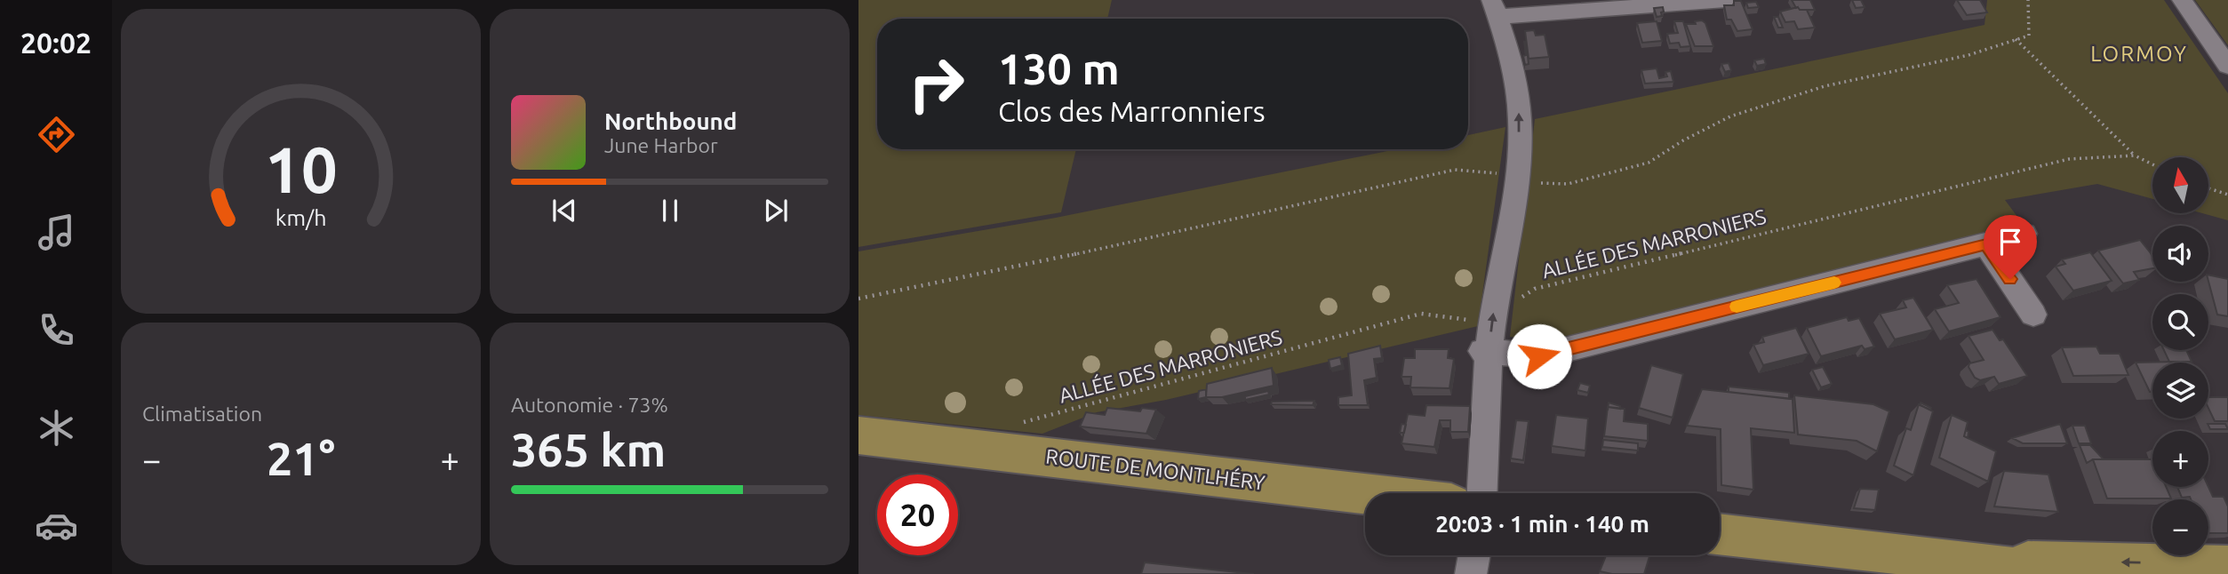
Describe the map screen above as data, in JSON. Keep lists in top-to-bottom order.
{
  "streets": {
    "main road": ["ROUTE DE MONTLHÉRY"],
    "path": ["ALLÉE DES MARRONIERS"]
  },
  "districts": ["LORMOY"],
  "north": "top",
  "page": {
    "tabs": "20:02",
    "turn": ["130 m", "Clos des Marronniers"],
    "song": ["Northbound", "June Harbor"],
    "map_buttons": ["+", "−"],
    "tile": [
      "Climatisation",
      ["Autonomie · 73%", "365 km"]
    ],
    "heat": ["−", "21°", "+"],
    "limit": "20",
    "trip": "20:03 · 1 min · 140 m",
    "gauge": ["10", "km/h"]
  }
}
